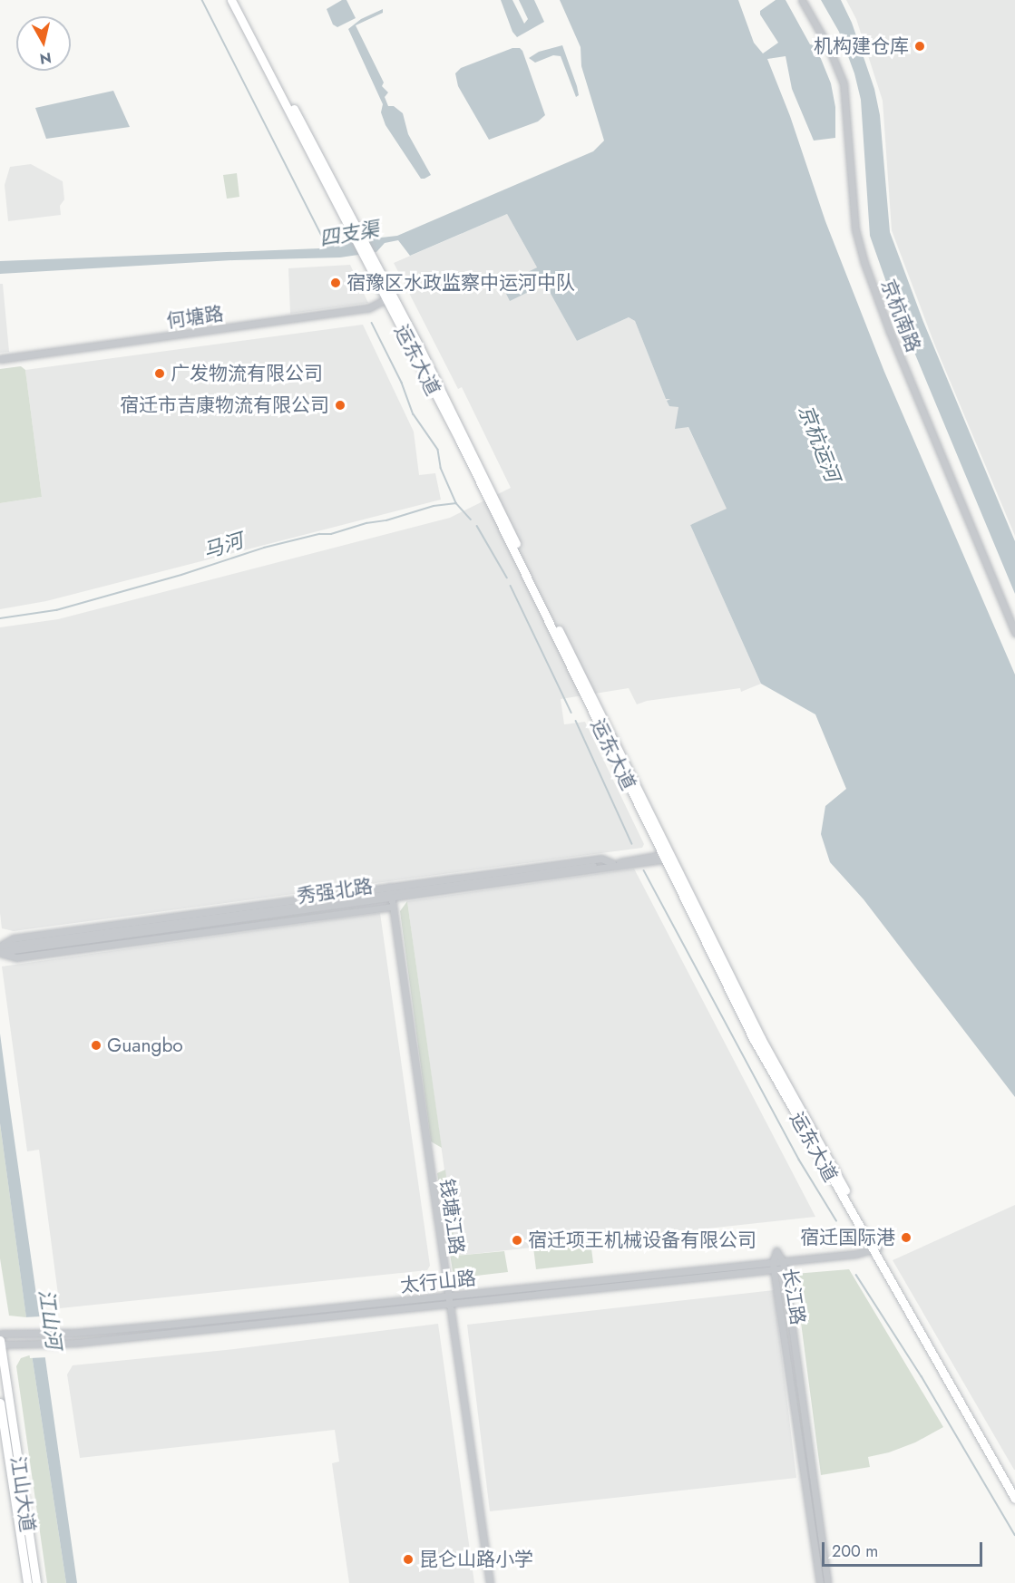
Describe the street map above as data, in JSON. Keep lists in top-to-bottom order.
{
  "streets": {
    "main road": ["运东大道", "江山大道"],
    "street": [
      "京杭南路",
      "何塘路",
      "秀强北路",
      "钱塘江路",
      "太行山路",
      "长江路"
    ]
  },
  "crossings": [
    ["何塘路", "运东大道"],
    ["运东大道", "秀强北路"],
    ["秀强北路", "钱塘江路"],
    ["钱塘江路", "太行山路"],
    ["太行山路", "长江路"],
    ["太行山路", "江山大道"]
  ],
  "water": [
    "四支渠",
    "京杭运河",
    "马河",
    "江山河"
  ],
  "places": [
    "机构建仓库",
    "宿豫区水政监察中运河中队",
    "广发物流有限公司",
    "宿迁市吉康物流有限公司",
    "Guangbo",
    "宿迁国际港",
    "宿迁项王机械设备有限公司",
    "昆仑山路小学"
  ],
  "scale_bar": "200 m",
  "north": "bottom"
}
